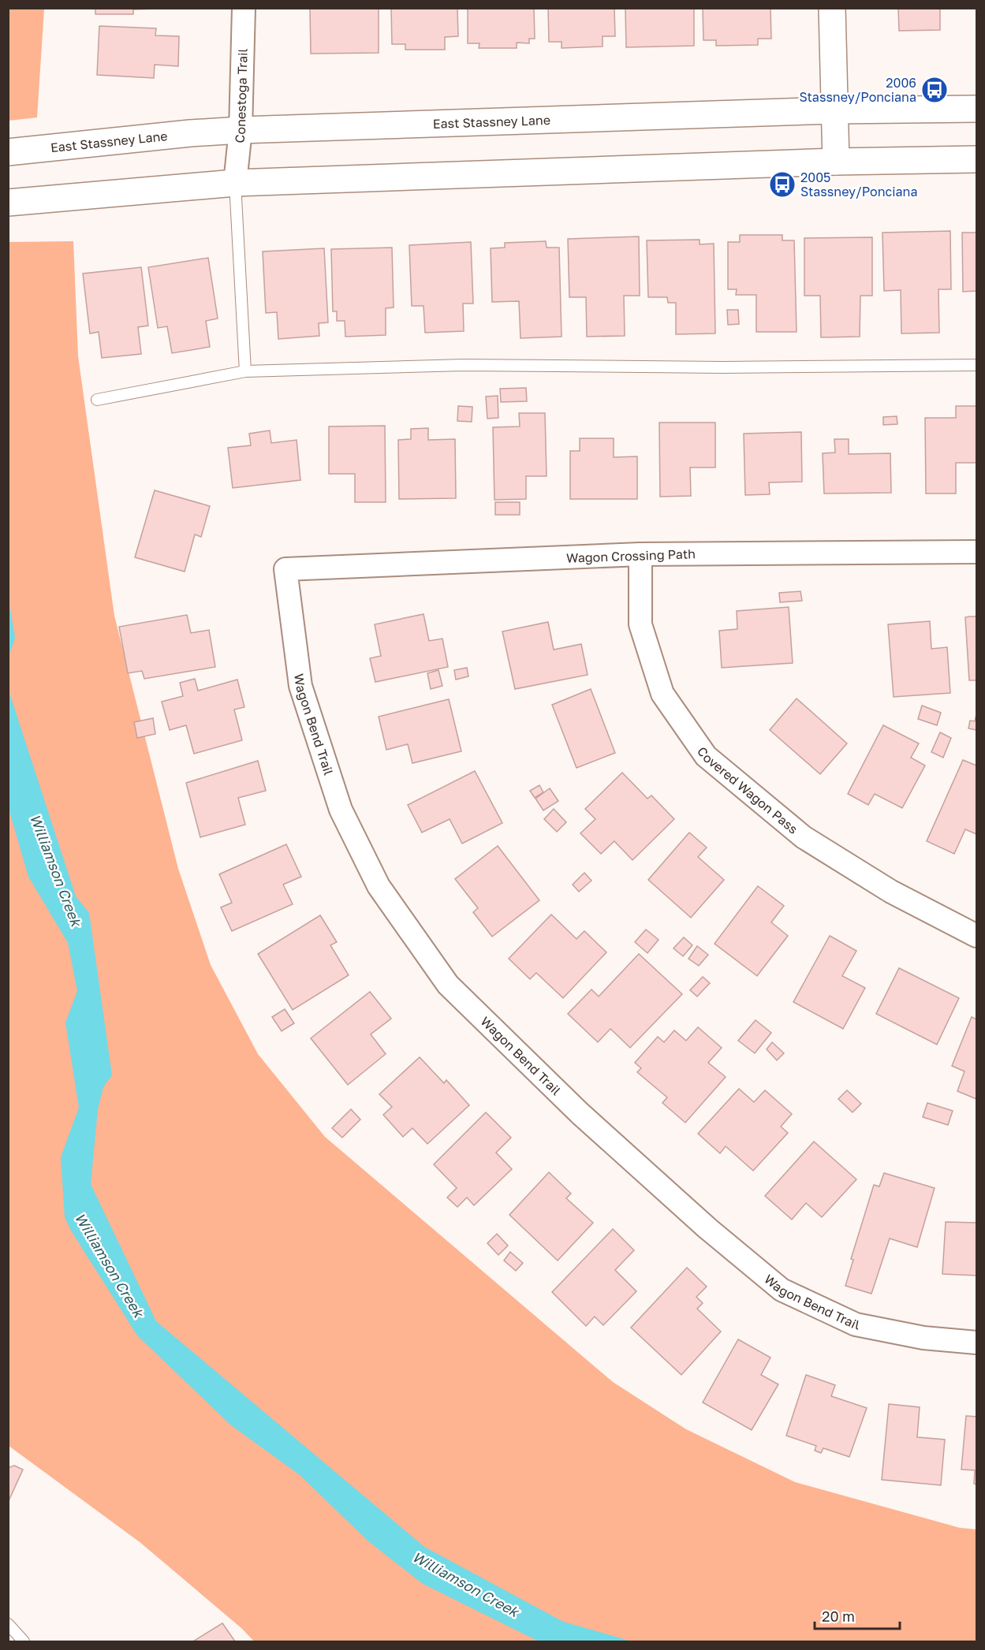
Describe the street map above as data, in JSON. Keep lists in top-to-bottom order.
{
  "streets": {
    "main road": ["East Stassney Lane"],
    "street": [
      "Conestoga Trail",
      "Wagon Crossing Path",
      "Wagon Bend Trail",
      "Covered Wagon Pass"
    ]
  },
  "crossings": [
    ["Conestoga Trail", "East Stassney Lane"],
    ["Wagon Crossing Path", "Wagon Bend Trail"],
    ["Wagon Crossing Path", "Covered Wagon Pass"]
  ],
  "water": ["Williamson Creek"],
  "places": {
    "bus stop": ["2006 Stassney/Ponciana", "2005 Stassney/Ponciana"]
  },
  "scale_bar": "20 m"
}
